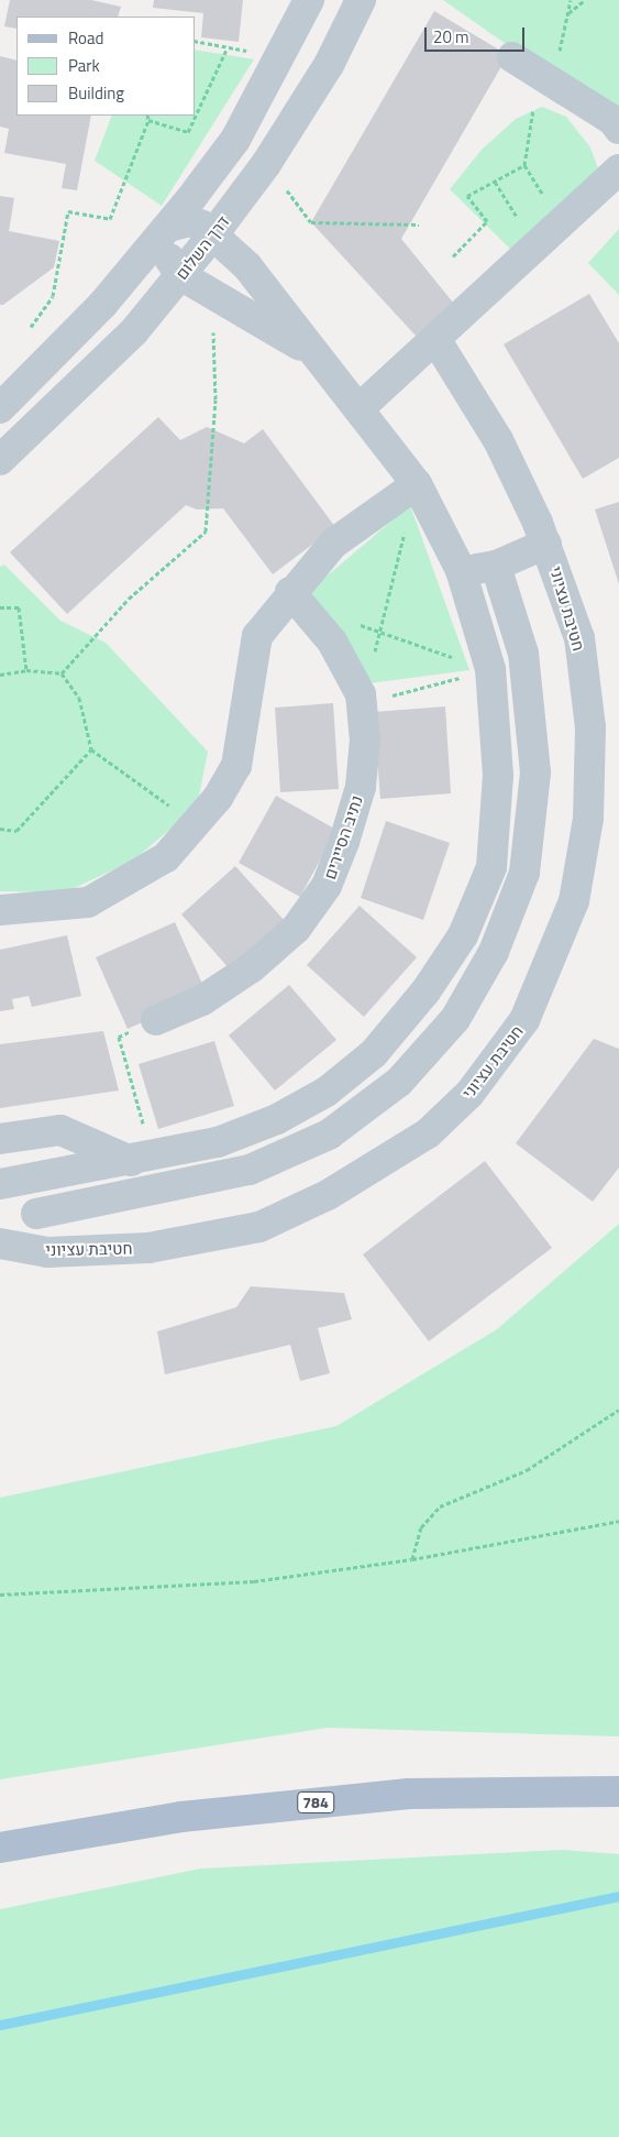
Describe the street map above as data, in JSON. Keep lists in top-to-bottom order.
{
  "streets": {
    "main road": ["784"],
    "street": ["דרך השלום", "חטיבת עציוני", "נתיב הסיירים"]
  },
  "legend": ["Road", "Park", "Building"],
  "scale_bar": "20 m"
}
